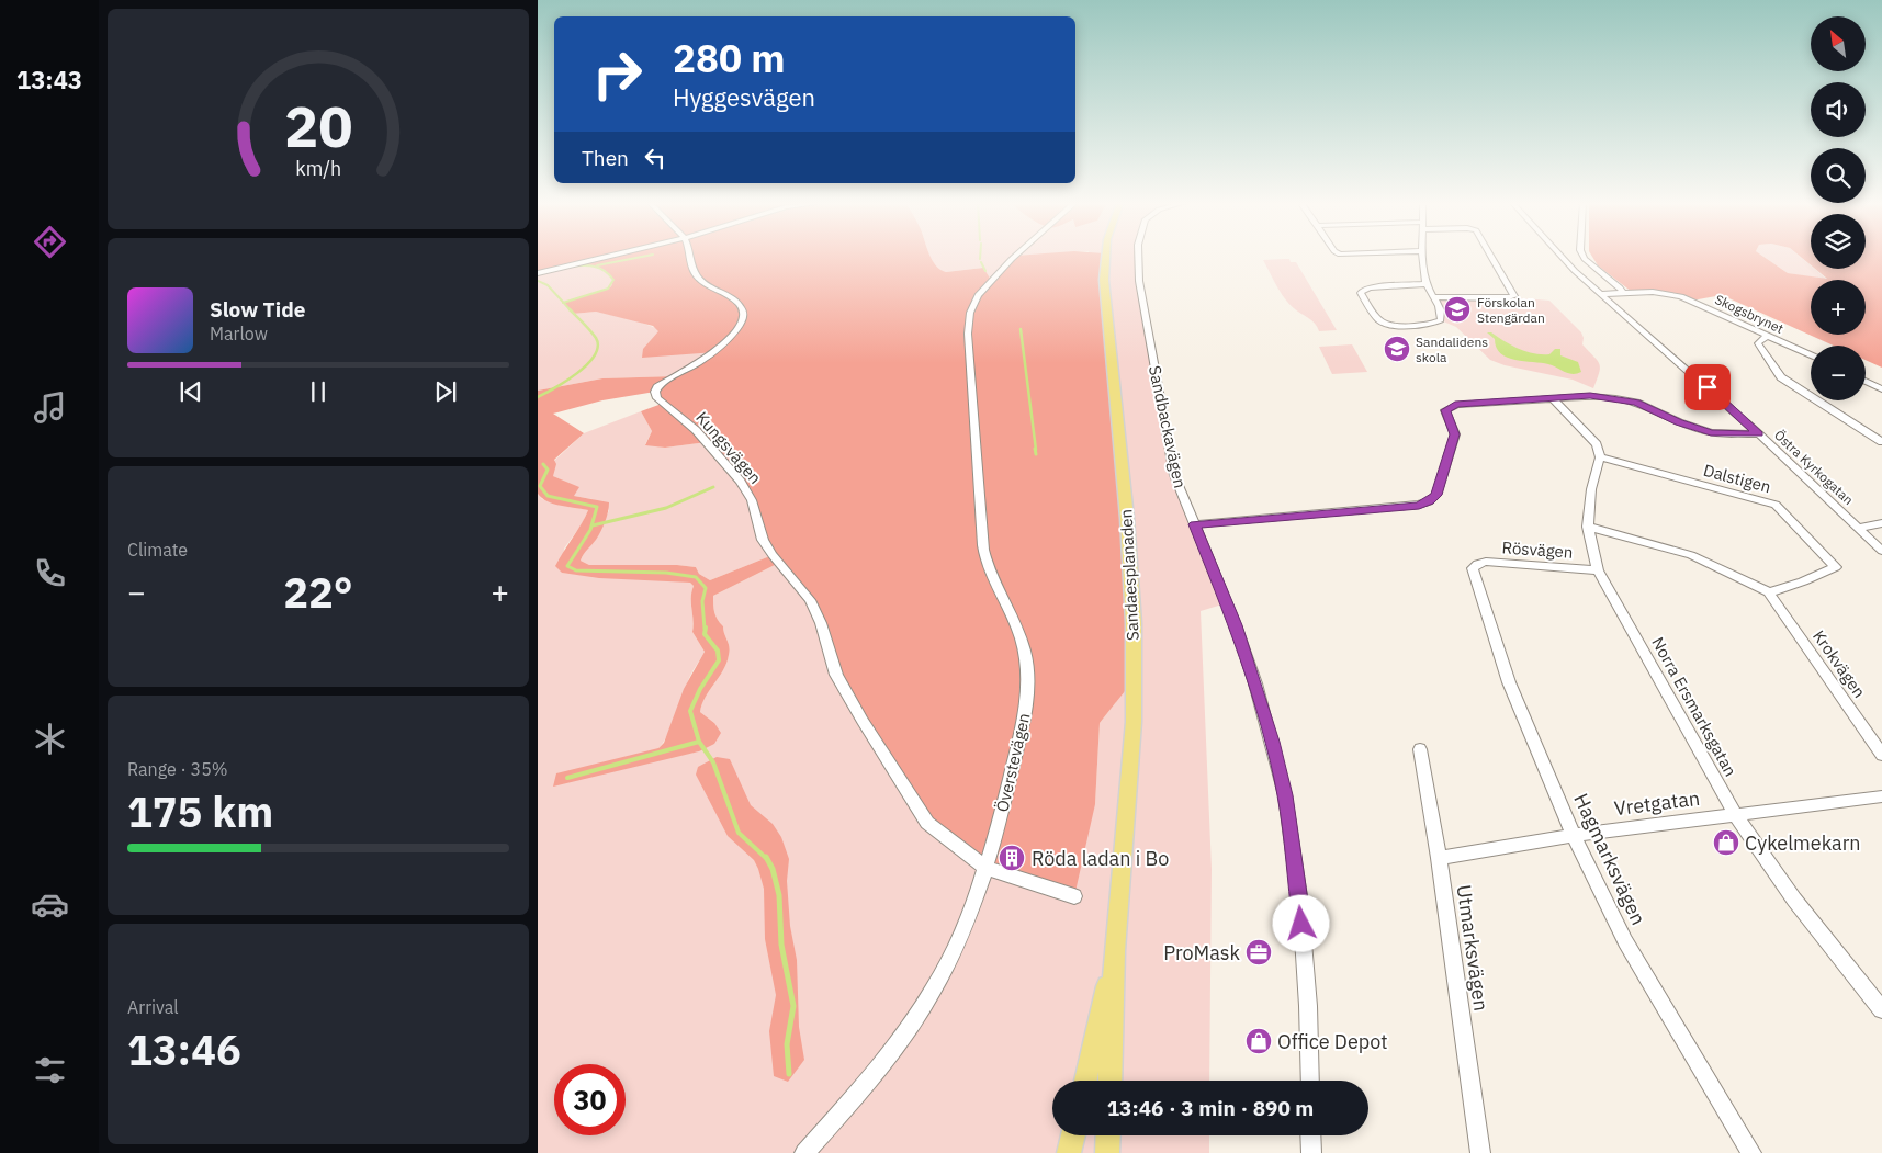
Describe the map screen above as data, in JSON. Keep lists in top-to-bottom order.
{
  "streets": {
    "main road": ["Sandaesplanaden"],
    "street": [
      "Skogsbrynet",
      "Sandbackavägen",
      "Kungsvägen",
      "Östra Kyrkogatan",
      "Dalstigen",
      "Rösvägen",
      "Krokvägen",
      "Norra Ersmarksgatan",
      "Överstevägen",
      "Vretgatan",
      "Hagmarksvägen",
      "Utmarksvägen"
    ]
  },
  "crossings": [
    ["Skogsbrynet", "Östra Kyrkogatan"],
    ["Kungsvägen", "Överstevägen"],
    ["Dalstigen", "Krokvägen"],
    ["Dalstigen", "Norra Ersmarksgatan"],
    ["Rösvägen", "Norra Ersmarksgatan"],
    ["Rösvägen", "Hagmarksvägen"],
    ["Norra Ersmarksgatan", "Vretgatan"],
    ["Vretgatan", "Hagmarksvägen"],
    ["Vretgatan", "Utmarksvägen"]
  ],
  "places": {
    "school or university": ["Förskolan Stengärdan", "Sandalidens skola"],
    "shop": ["Cykelmekarn", "Office Depot"],
    "building": ["Röda ladan i Bo"],
    "office": ["ProMask"]
  },
  "north": "top left",
  "page": {
    "tabs": "13:43",
    "map_buttons": ["+", "−"],
    "turn": ["280 m", "Hyggesvägen"],
    "then": "Then",
    "song": ["Slow Tide", "Marlow"],
    "tile": [
      "Climate",
      ["Range · 35%", "175 km"],
      ["Arrival", "13:46"]
    ],
    "heat": ["−", "22°", "+"],
    "limit": "30",
    "trip": "13:46 · 3 min · 890 m",
    "gauge": ["20", "km/h"]
  }
}
